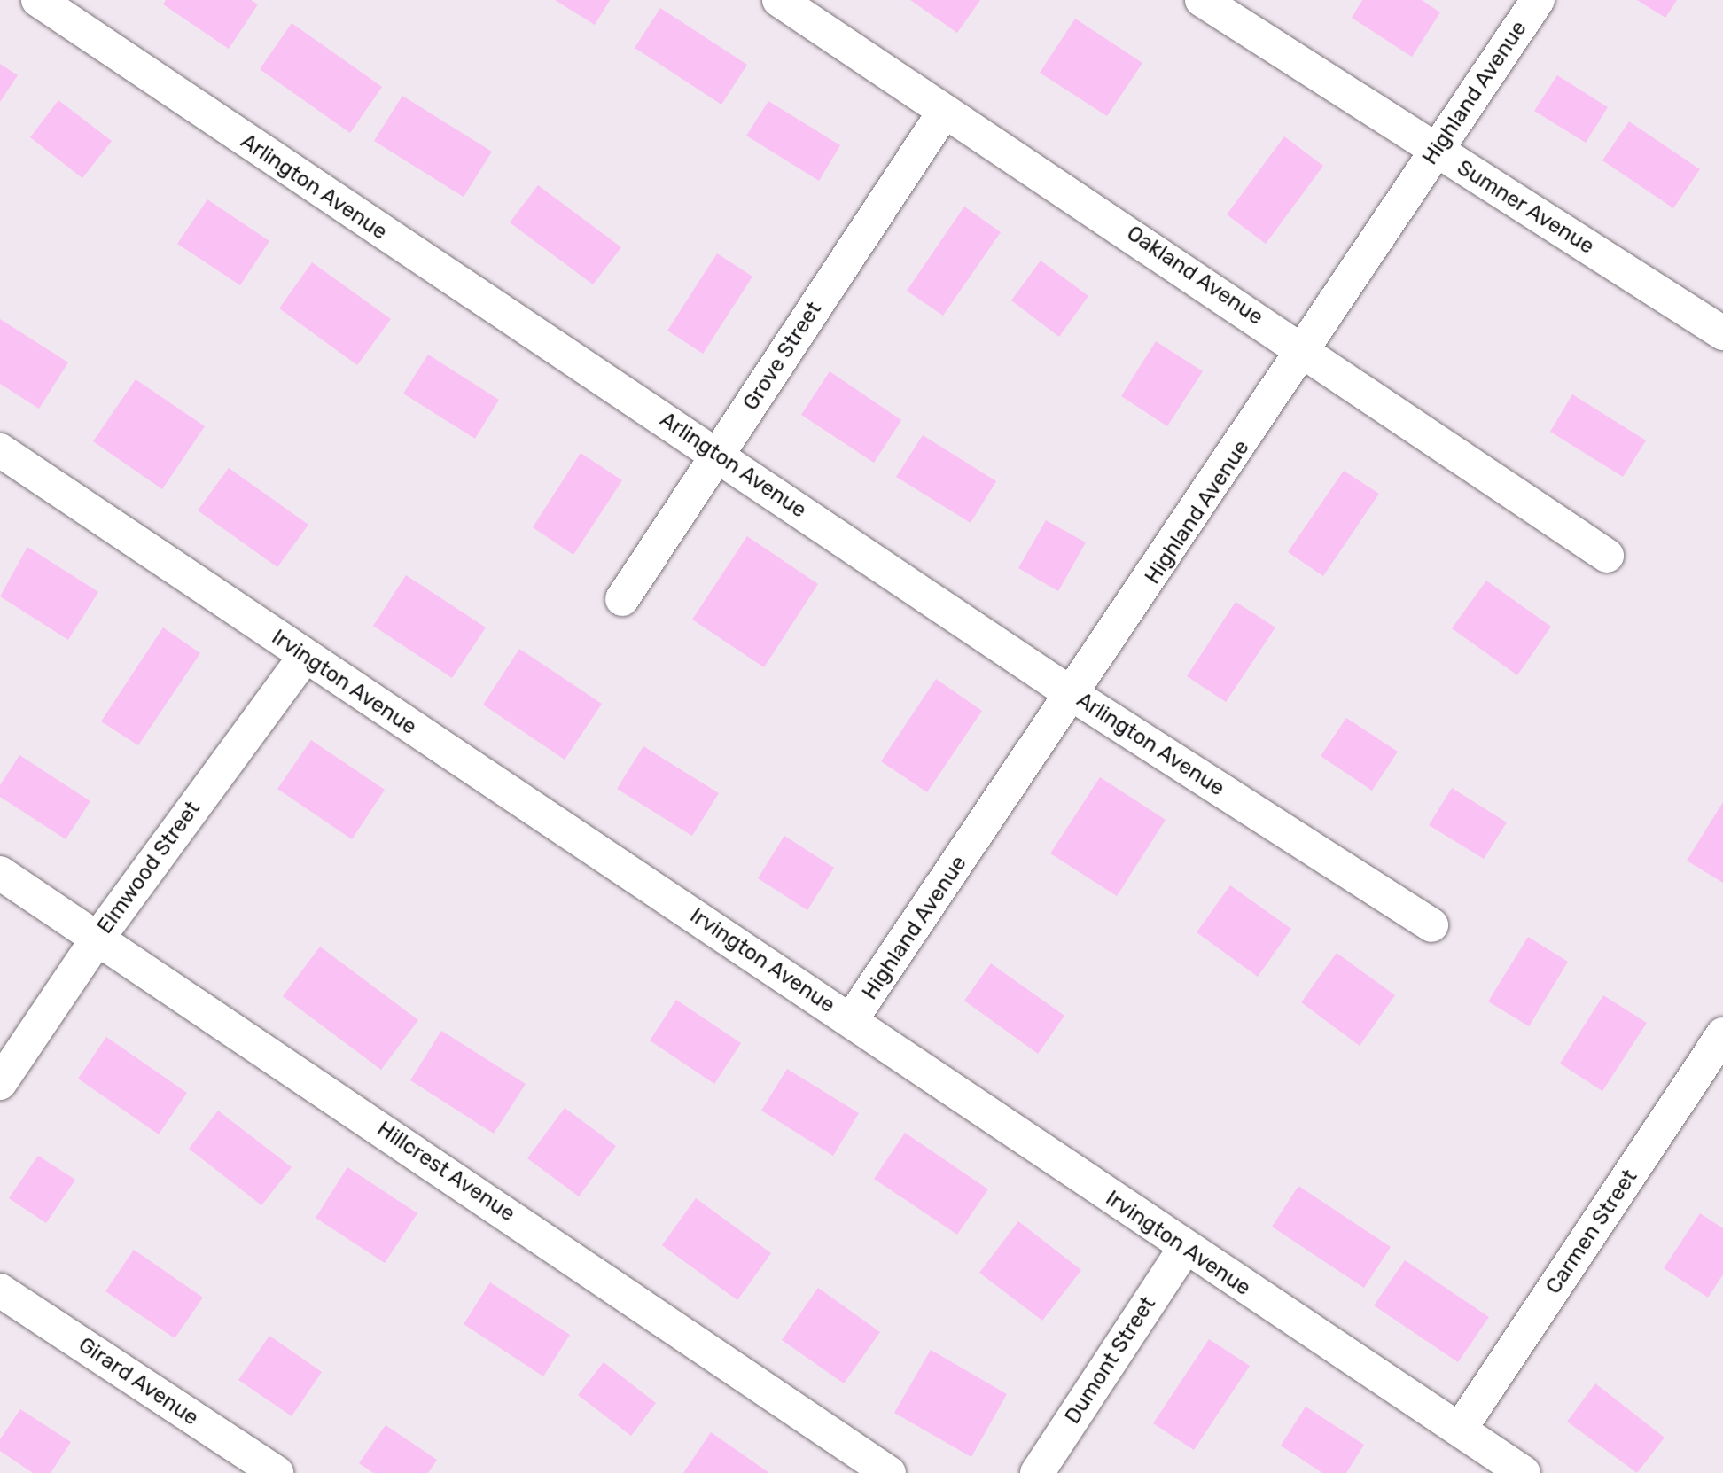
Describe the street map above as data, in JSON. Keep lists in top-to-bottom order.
{
  "streets": {
    "street": [
      "Highland Avenue",
      "Arlington Avenue",
      "Sumner Avenue",
      "Oakland Avenue",
      "Grove Street",
      "Irvington Avenue",
      "Elmwood Street",
      "Hillcrest Avenue",
      "Carmen Street",
      "Dumont Street",
      "Girard Avenue"
    ]
  },
  "crossings": [
    ["Highland Avenue", "Arlington Avenue"],
    ["Highland Avenue", "Sumner Avenue"],
    ["Highland Avenue", "Oakland Avenue"],
    ["Highland Avenue", "Irvington Avenue"],
    ["Arlington Avenue", "Grove Street"],
    ["Oakland Avenue", "Grove Street"],
    ["Irvington Avenue", "Elmwood Street"],
    ["Irvington Avenue", "Carmen Street"],
    ["Irvington Avenue", "Dumont Street"],
    ["Elmwood Street", "Hillcrest Avenue"]
  ]
}
